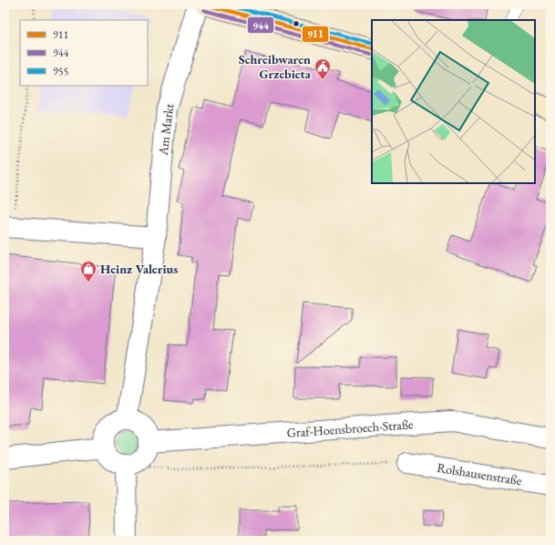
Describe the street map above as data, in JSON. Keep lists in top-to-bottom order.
{
  "streets": {
    "street": ["Am Markt", "Graf-Hoensbroech-Straße", "Rolshausenstraße"]
  },
  "crossings": [
    ["Am Markt", "Graf-Hoensbroech-Straße"]
  ],
  "places": {
    "public building": ["Schreibwaren Grzebieta"],
    "shop": ["Heinz Valerius"]
  },
  "lines": ["transit line 911", "transit line 955", "transit line 944"],
  "legend": ["911", "944", "955"]
}
